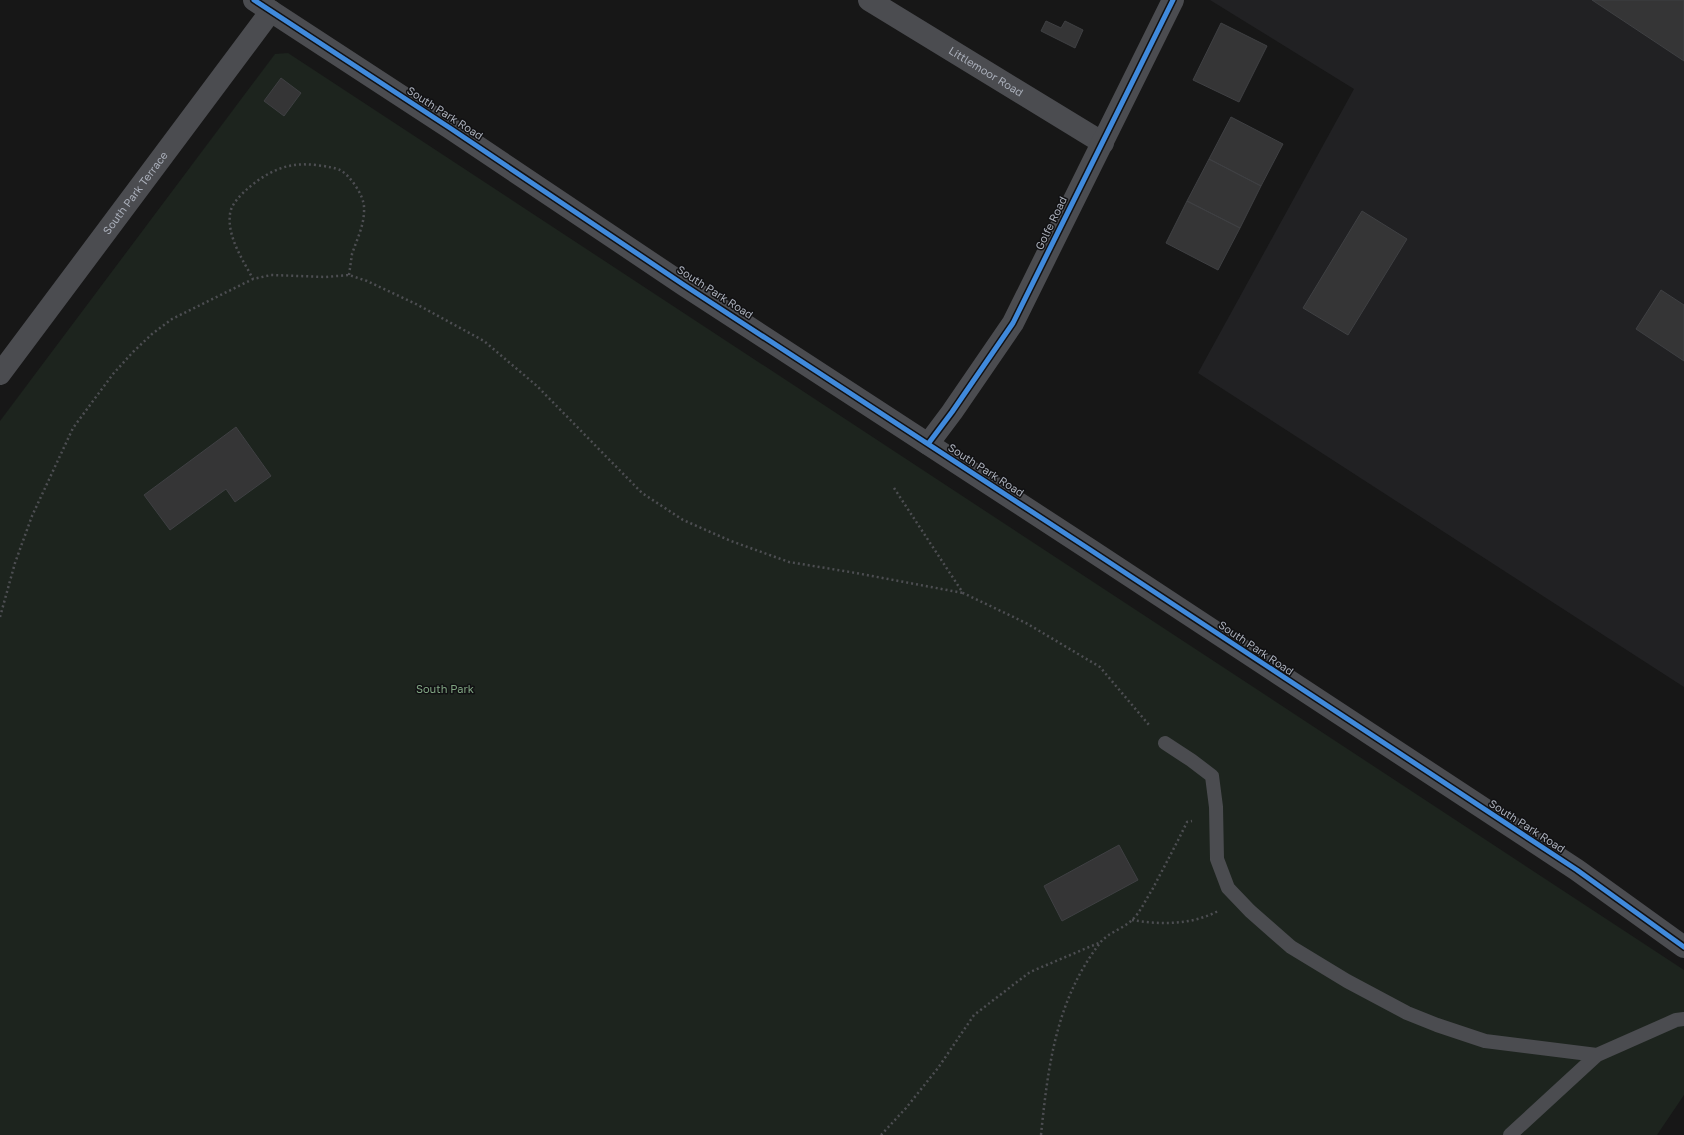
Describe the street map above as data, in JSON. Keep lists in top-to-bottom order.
{
  "streets": {
    "street": [
      "Littlemoor Road",
      "South Park Road",
      "South Park Terrace",
      "Golfe Road"
    ]
  },
  "crossings": [
    ["Littlemoor Road", "Golfe Road"],
    ["South Park Road", "South Park Terrace"],
    ["South Park Road", "Golfe Road"]
  ],
  "parks": ["South Park"]
}
